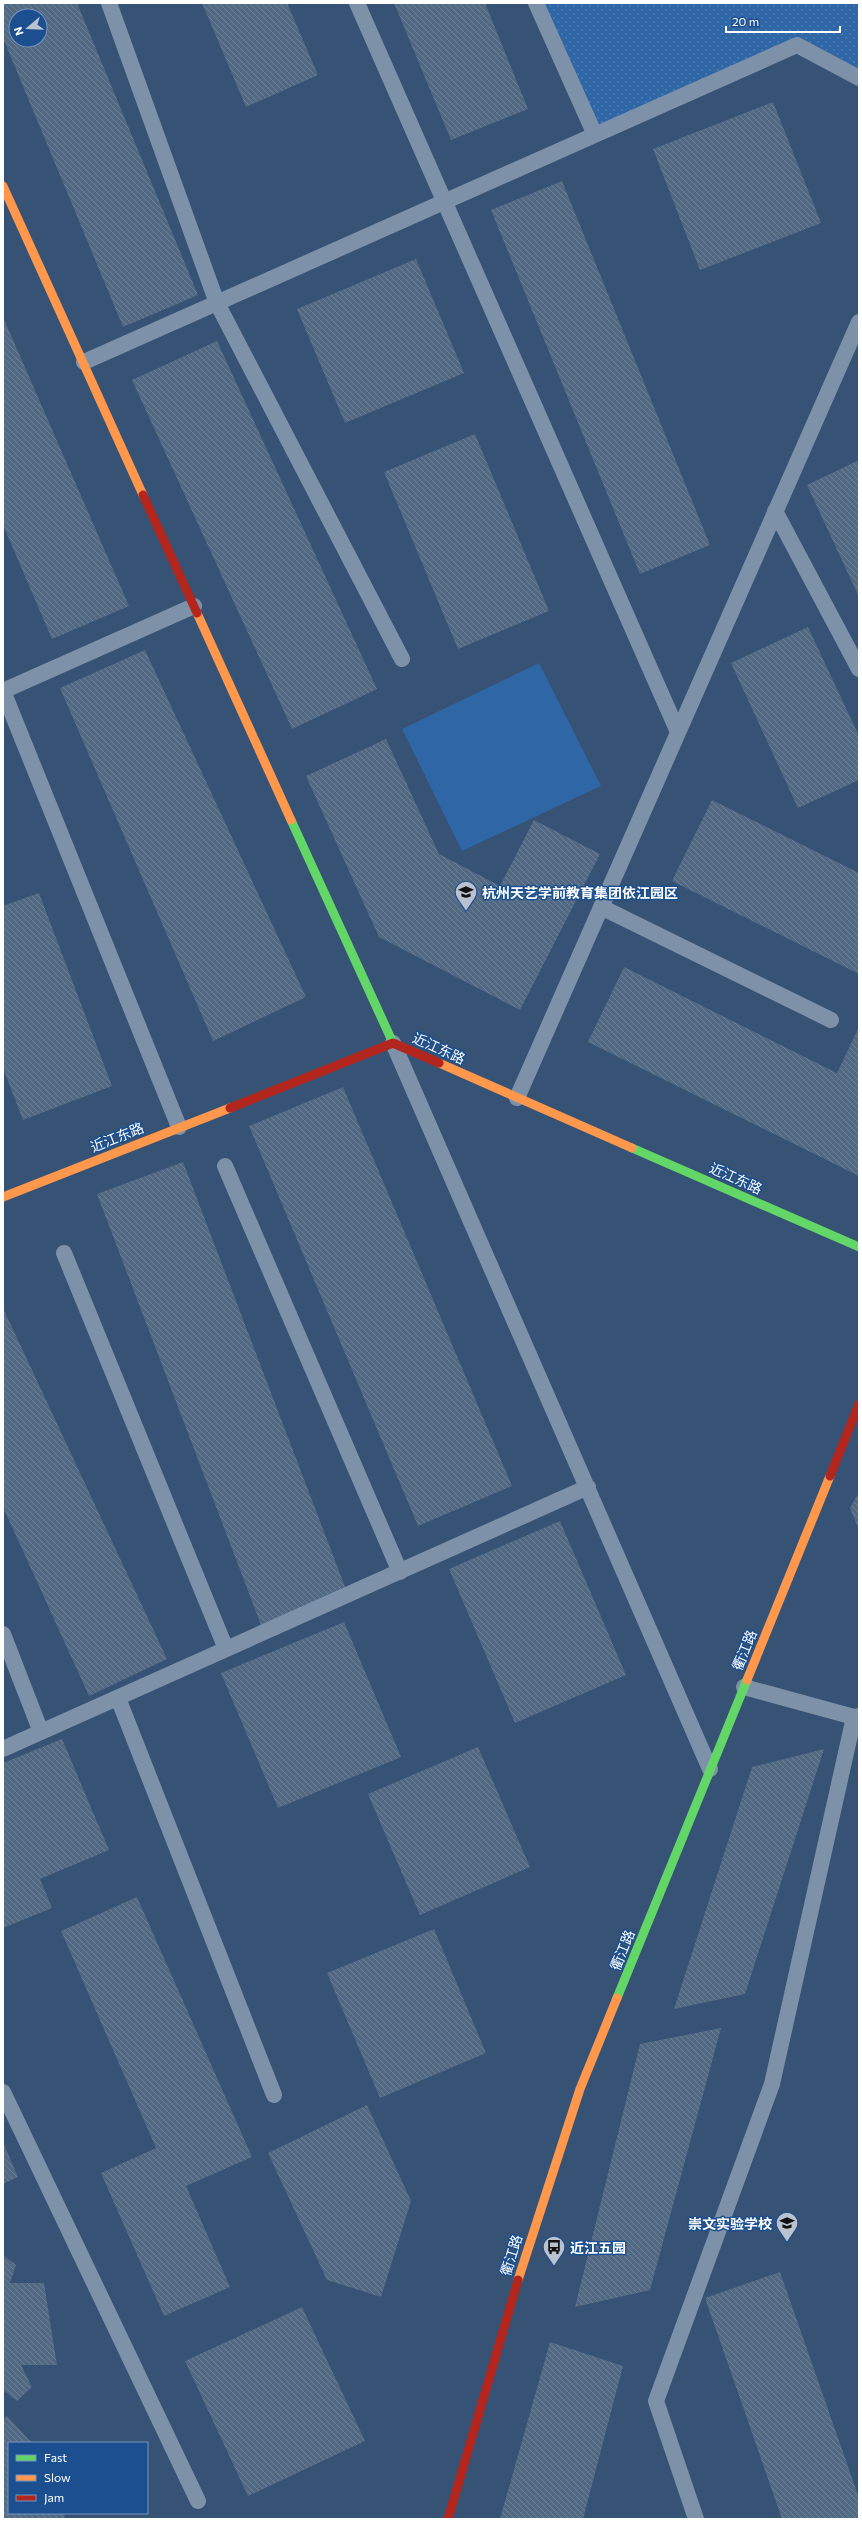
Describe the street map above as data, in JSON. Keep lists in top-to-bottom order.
{
  "streets": {
    "street": ["近江东路", "衢江路"]
  },
  "places": {
    "school or university": ["杭州天艺学前教育集团依江园区", "崇文实验学校"],
    "bus stop": ["近江五园"]
  },
  "legend": ["Fast", "Slow", "Jam"],
  "scale_bar": "20 m",
  "north": "left"
}
